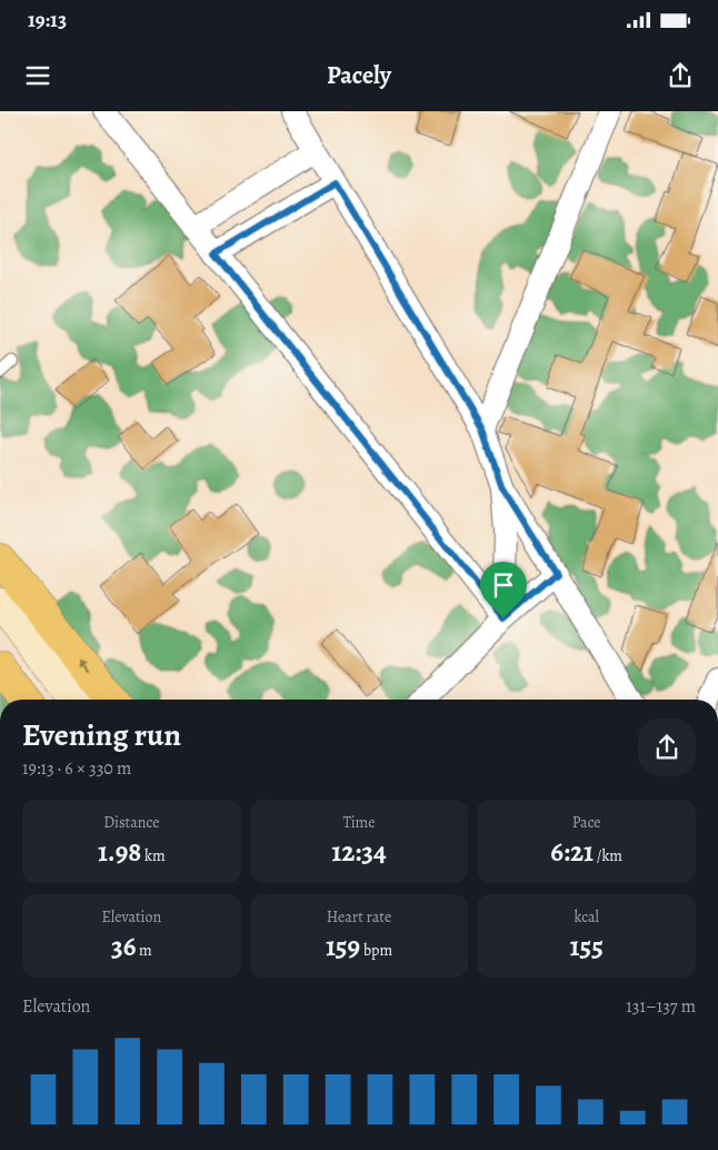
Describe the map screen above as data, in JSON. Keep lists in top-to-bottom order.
{
  "page": {
    "status": "19:13",
    "header": "Pacely",
    "heading": ["Evening run", "19:13 · 6 × 330 m"],
    "stats": [
      ["Distance", "1.98 km"],
      ["Time", "12:34"],
      ["Pace", "6:21 /km"],
      ["Elevation", "36 m"],
      ["Heart rate", "159 bpm"],
      ["kcal", "155"]
    ],
    "chart": ["Elevation", "131–137 m"]
  }
}
